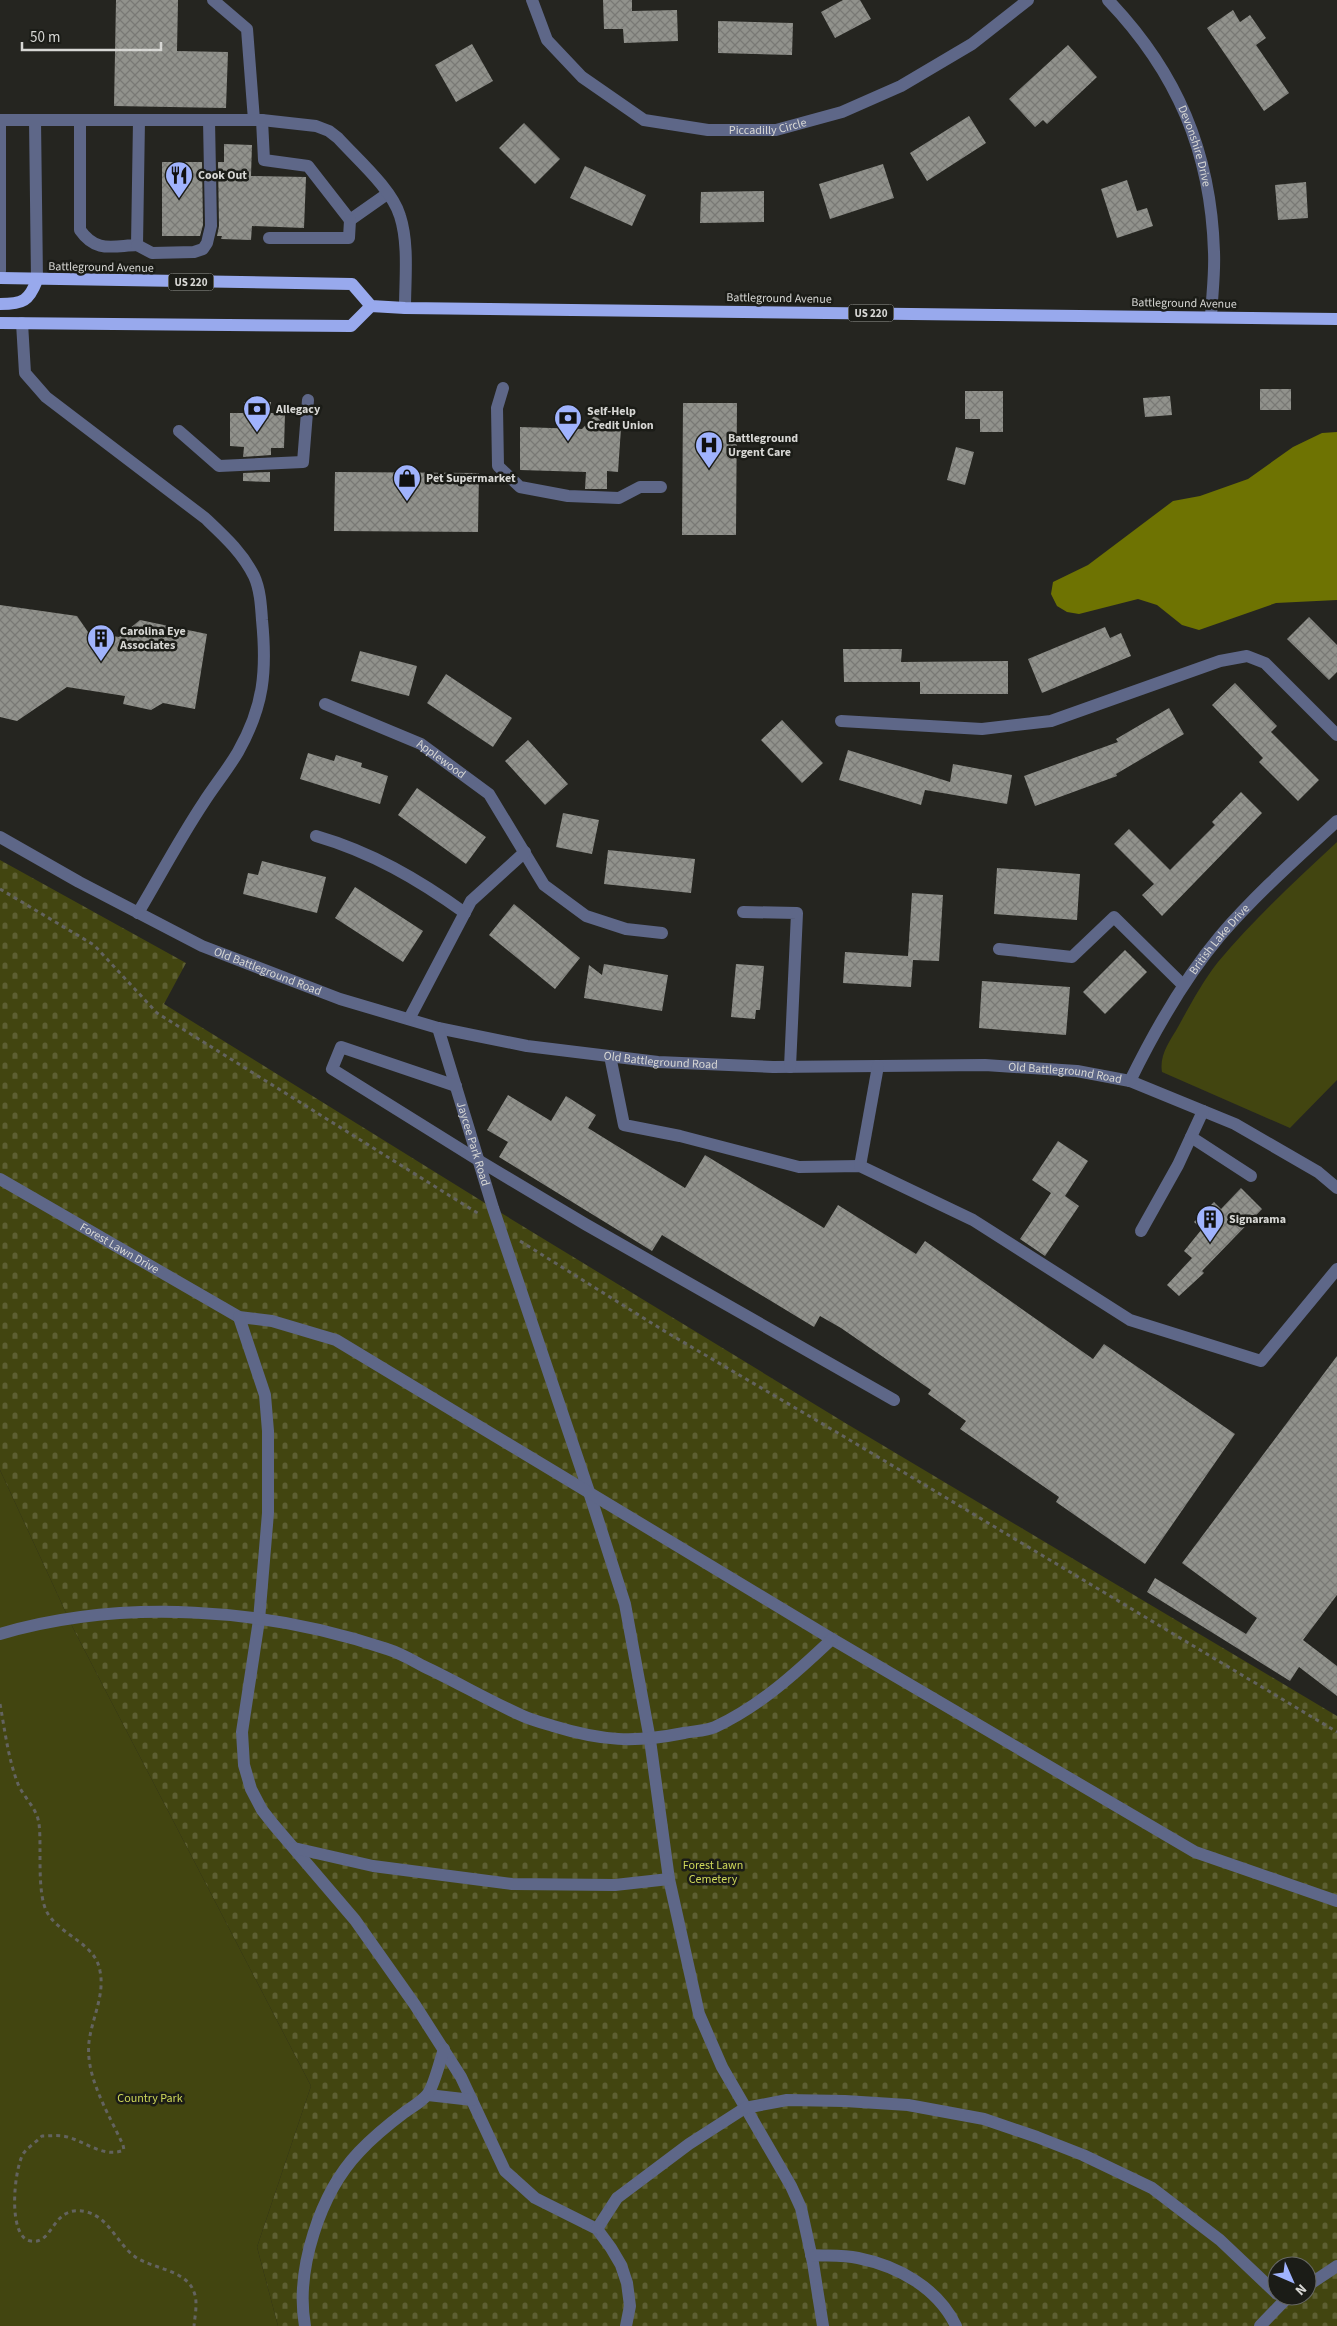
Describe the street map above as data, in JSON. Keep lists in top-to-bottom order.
{
  "streets": {
    "main road": ["Battleground Avenue", "US 220"],
    "street": [
      "Piccadilly Circle",
      "Devonshire Drive",
      "Applewood",
      "British Lake Drive",
      "Old Battleground Road",
      "Jaycee Park Road",
      "Forest Lawn Drive"
    ]
  },
  "crossings": [
    ["Devonshire Drive", "Battleground Avenue"],
    ["British Lake Drive", "Old Battleground Road"],
    ["Old Battleground Road", "Jaycee Park Road"]
  ],
  "parks": ["Forest Lawn Cemetery", "Country Park"],
  "places": {
    "restaurant": ["Cook Out"],
    "bank": ["Allegacy", "Self-Help Credit Union"],
    "hospital": ["Battleground Urgent Care"],
    "shop": ["Pet Supermarket"],
    "building": ["Carolina Eye Associates", "Signarama"]
  },
  "scale_bar": "50 m",
  "north": "bottom right"
}
